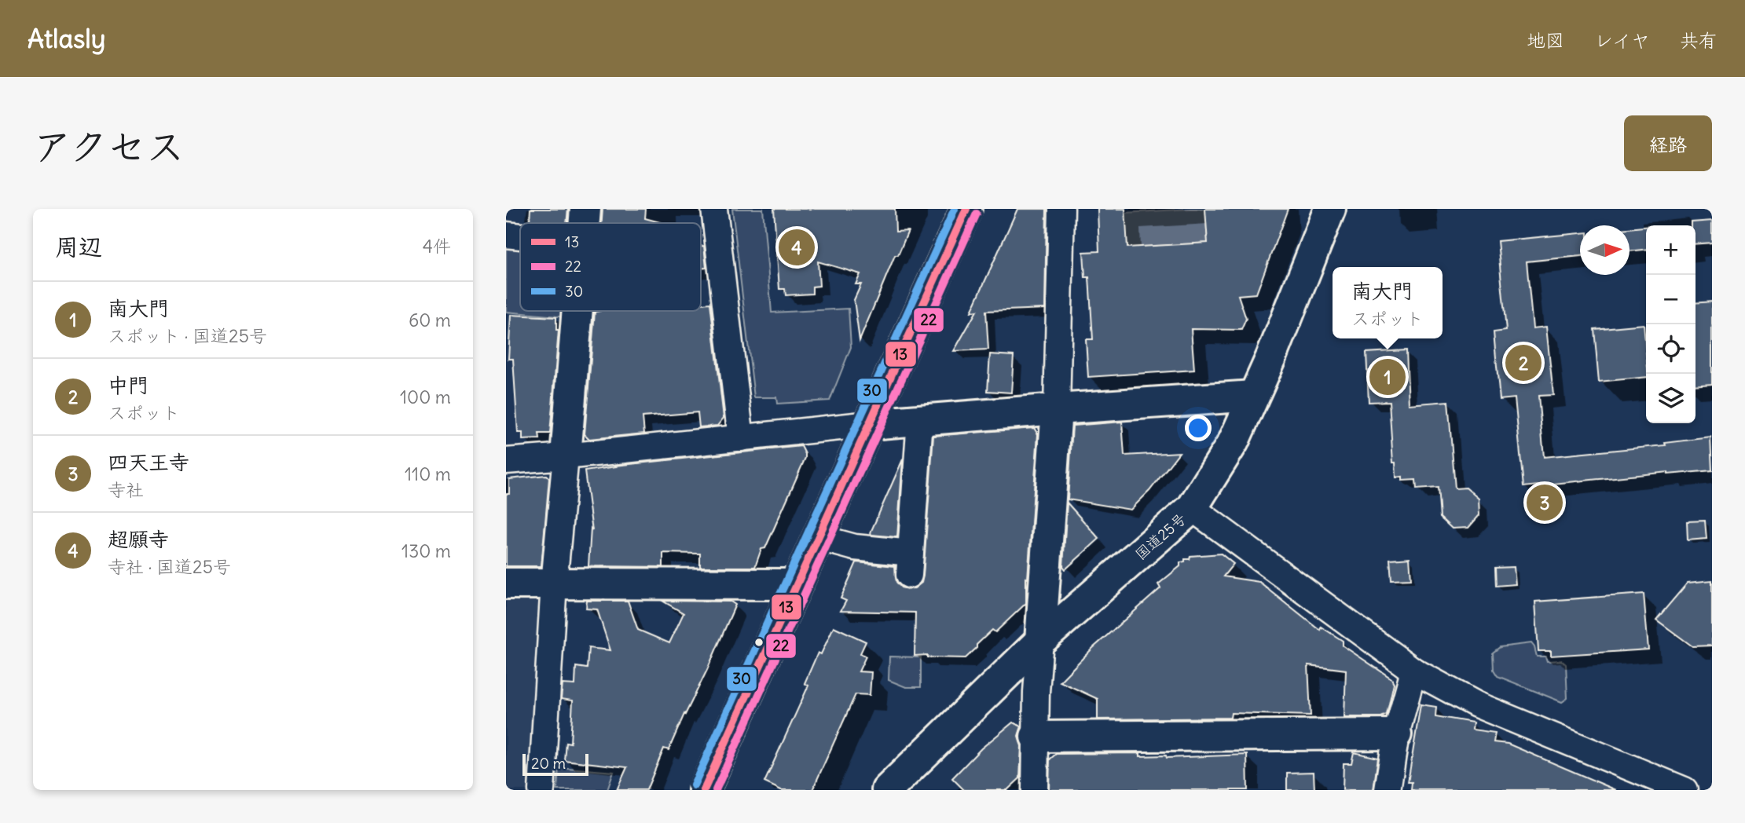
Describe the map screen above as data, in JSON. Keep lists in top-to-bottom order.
{
  "streets": {
    "main road": ["国道25号"]
  },
  "lines": ["transit line 13", "transit line 30", "transit line 22"],
  "legend": ["13", "22", "30"],
  "scale_bar": "20 m",
  "north": "right",
  "page": {
    "header": "Atlasly",
    "nav": ["地図", "レイヤ", "共有"],
    "title": "アクセス",
    "buttons": "経路",
    "heading": ["周辺", "4件"],
    "map_buttons": ["+", "−"],
    "pins": [
      "4",
      "2",
      "1",
      "3"
    ],
    "popup": ["南大門", "スポット"],
    "list": [
      {
        "mark": "1",
        "name": "南大門",
        "note": "スポット · 国道25号",
        "value": "60 m"
      },
      {
        "mark": "2",
        "name": "中門",
        "note": "スポット",
        "value": "100 m"
      },
      {
        "mark": "3",
        "name": "四天王寺",
        "note": "寺社",
        "value": "110 m"
      },
      {
        "mark": "4",
        "name": "超願寺",
        "note": "寺社 · 国道25号",
        "value": "130 m"
      }
    ],
    "scale": "20 m"
  }
}
